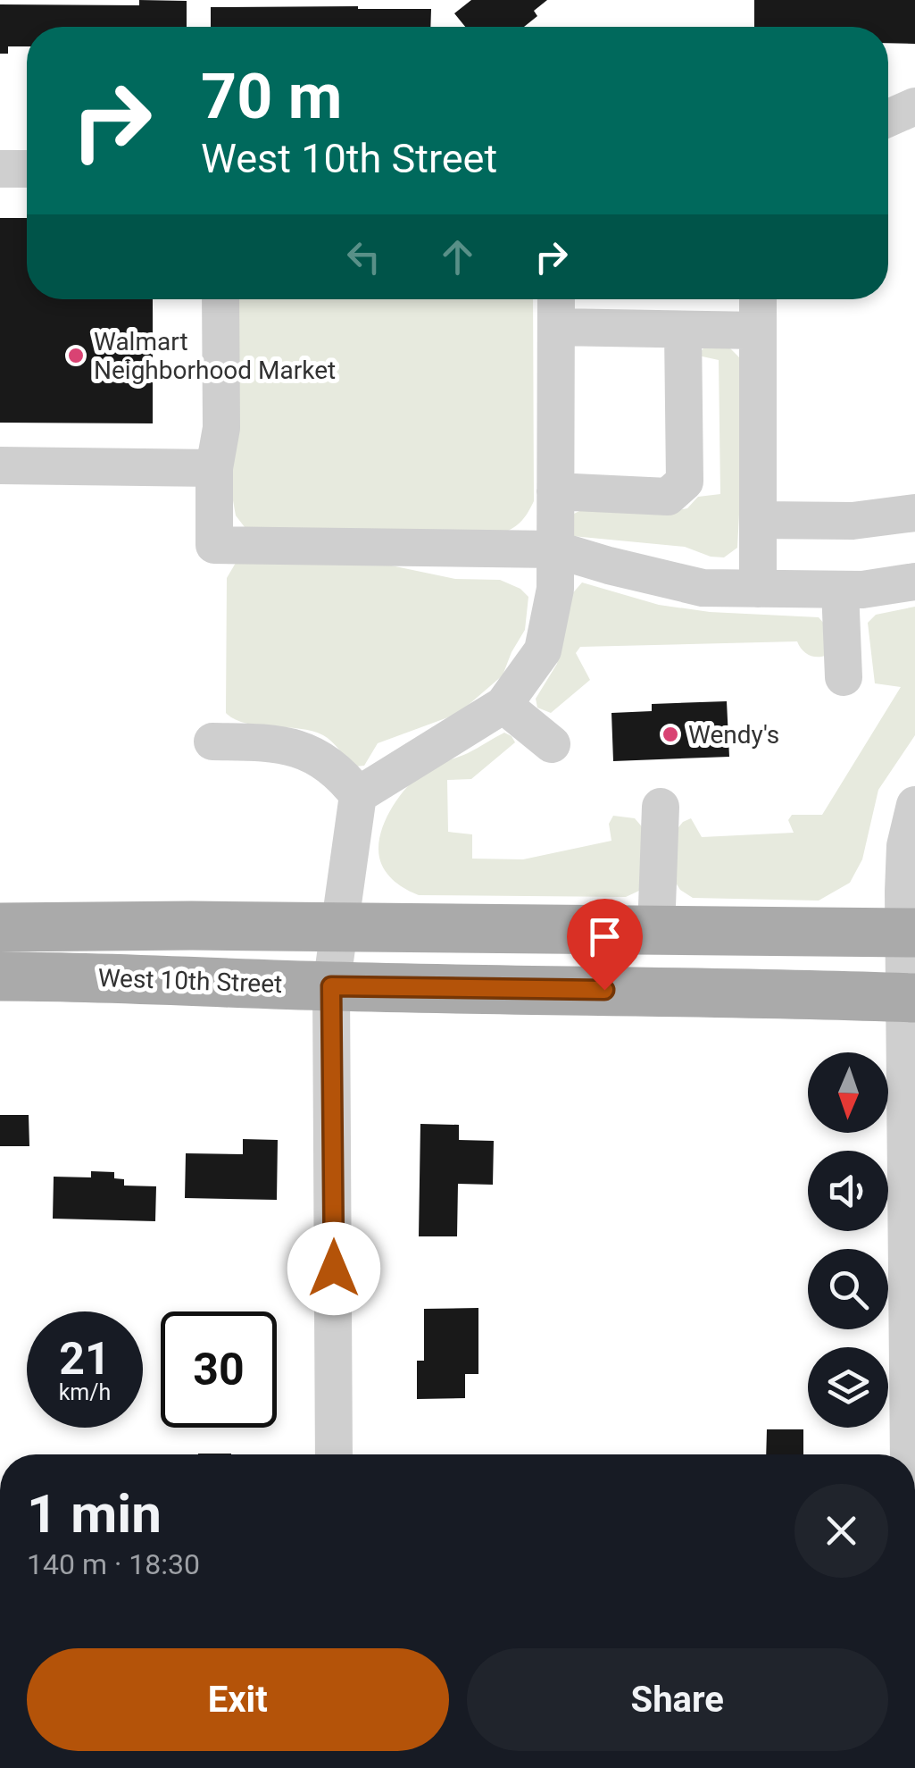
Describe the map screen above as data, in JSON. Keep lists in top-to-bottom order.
{
  "streets": {
    "main road": ["West 10th Street"]
  },
  "places": ["Walmart Neighborhood Market", "Wendy's"],
  "north": "bottom",
  "page": {
    "turn": ["70 m", "West 10th Street"],
    "speed": "21 km/h",
    "limit": "30",
    "heading": ["1 min", "140 m · 18:30"],
    "buttons": ["Exit", "Share"]
  }
}
